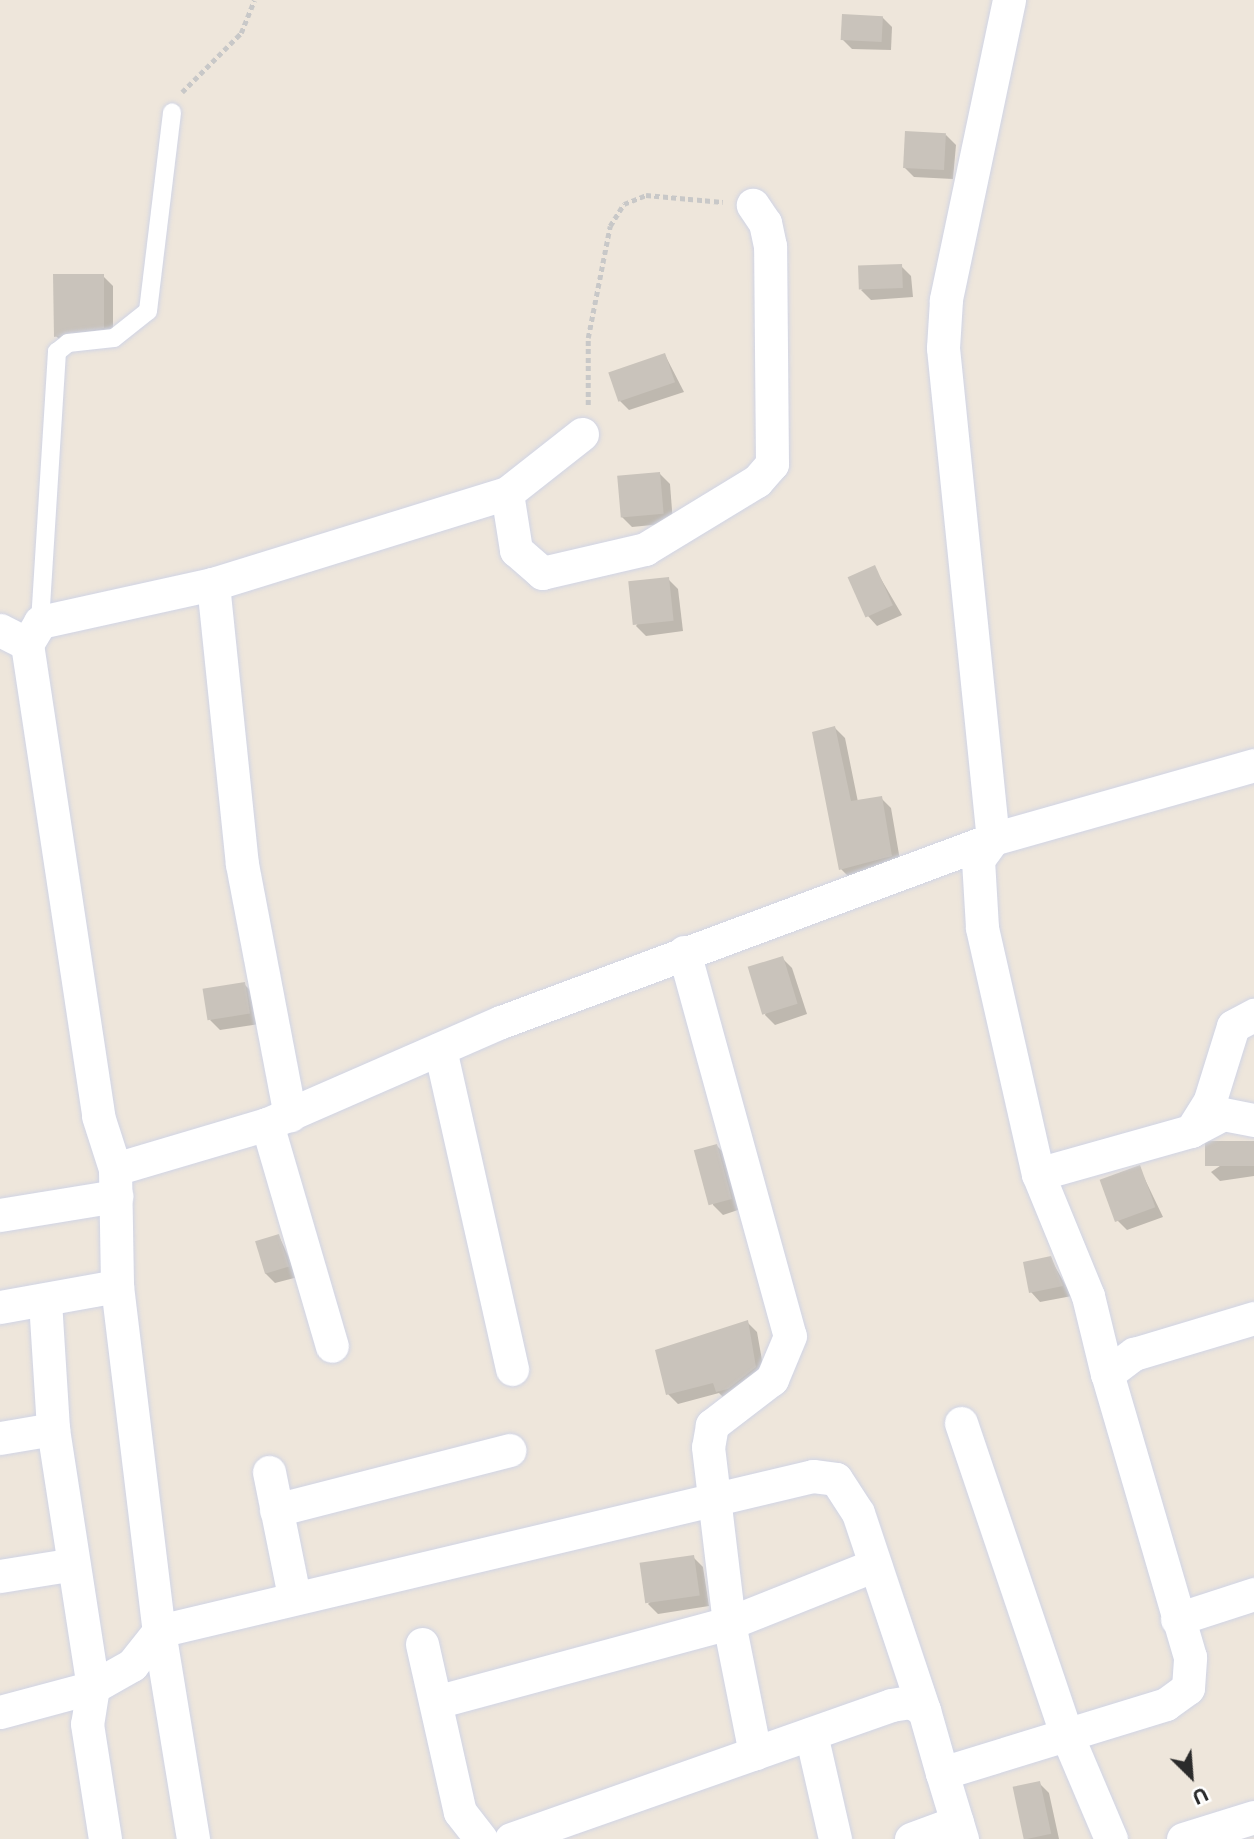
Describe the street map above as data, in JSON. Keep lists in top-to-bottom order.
{
  "north": "bottom right"
}
